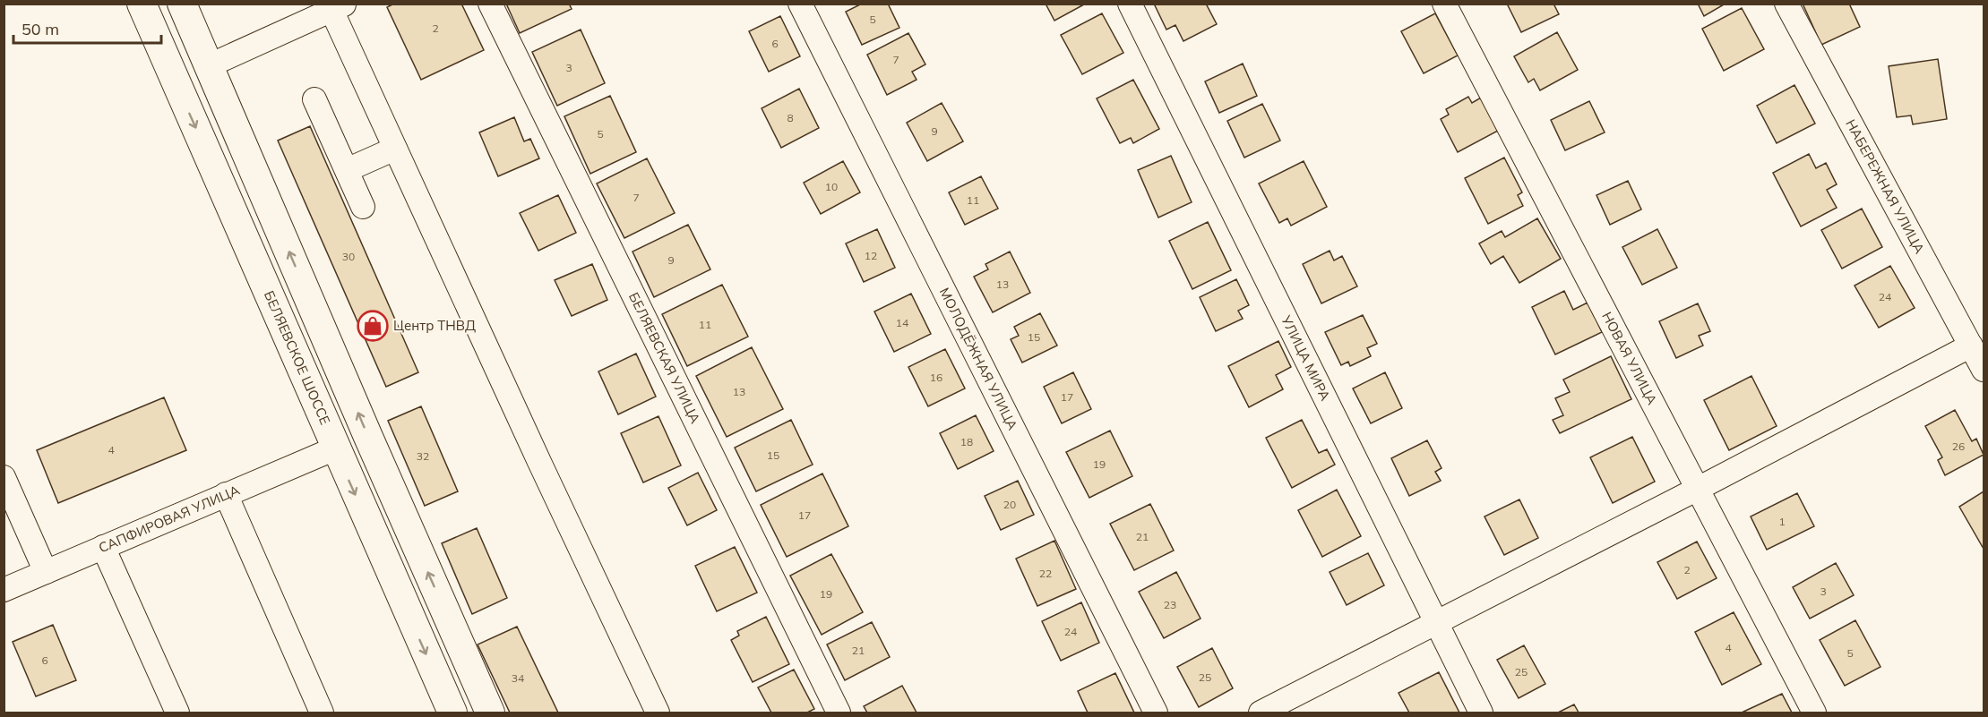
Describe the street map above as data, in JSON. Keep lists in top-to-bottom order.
{
  "streets": {
    "main road": ["БЕЛЯЕВСКОЕ ШОССЕ"],
    "street": [
      "НАБЕРЕЖНАЯ УЛИЦА",
      "БЕЛЯЕВСКАЯ УЛИЦА",
      "МОЛОДЁЖНАЯ УЛИЦА",
      "УЛИЦА МИРА",
      "НОВАЯ УЛИЦА",
      "САПФИРОВАЯ УЛИЦА"
    ]
  },
  "crossings": [
    ["БЕЛЯЕВСКОЕ ШОССЕ", "САПФИРОВАЯ УЛИЦА"]
  ],
  "places": {
    "shop": ["Центр ТНВД"]
  },
  "house_numbers": [
    "5",
    "2",
    "6",
    "7",
    "3",
    "8",
    "9",
    "5",
    "10",
    "7",
    "11",
    "12",
    "30",
    "9",
    "13",
    "24",
    "14",
    "11",
    "15",
    "16",
    "13",
    "17",
    "18",
    "26",
    "4",
    "15",
    "32",
    "19",
    "20",
    "17",
    "1",
    "21",
    "2",
    "22",
    "3",
    "19",
    "23",
    "24",
    "4",
    "21",
    "5",
    "6",
    "25",
    "25",
    "34"
  ],
  "scale_bar": "50 m"
}
